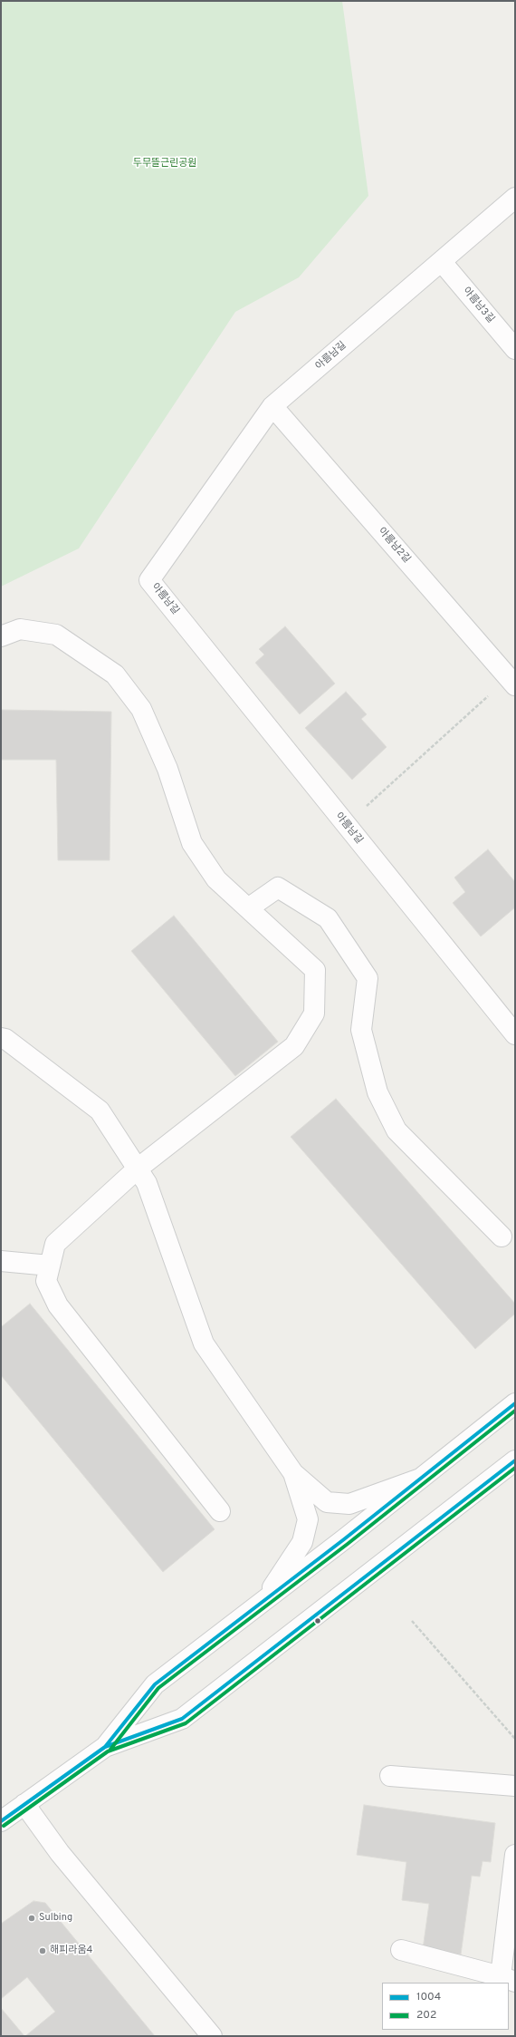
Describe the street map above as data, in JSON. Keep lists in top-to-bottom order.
{
  "streets": {
    "street": ["아름남3길", "아름남길", "아름남2길"]
  },
  "crossings": [
    ["아름남3길", "아름남길"],
    ["아름남길", "아름남2길"]
  ],
  "parks": ["두무뜰근린공원"],
  "places": ["Sulbing", "해피라움4"],
  "lines": ["transit line 1004", "transit line 202"],
  "legend": ["1004", "202"]
}
